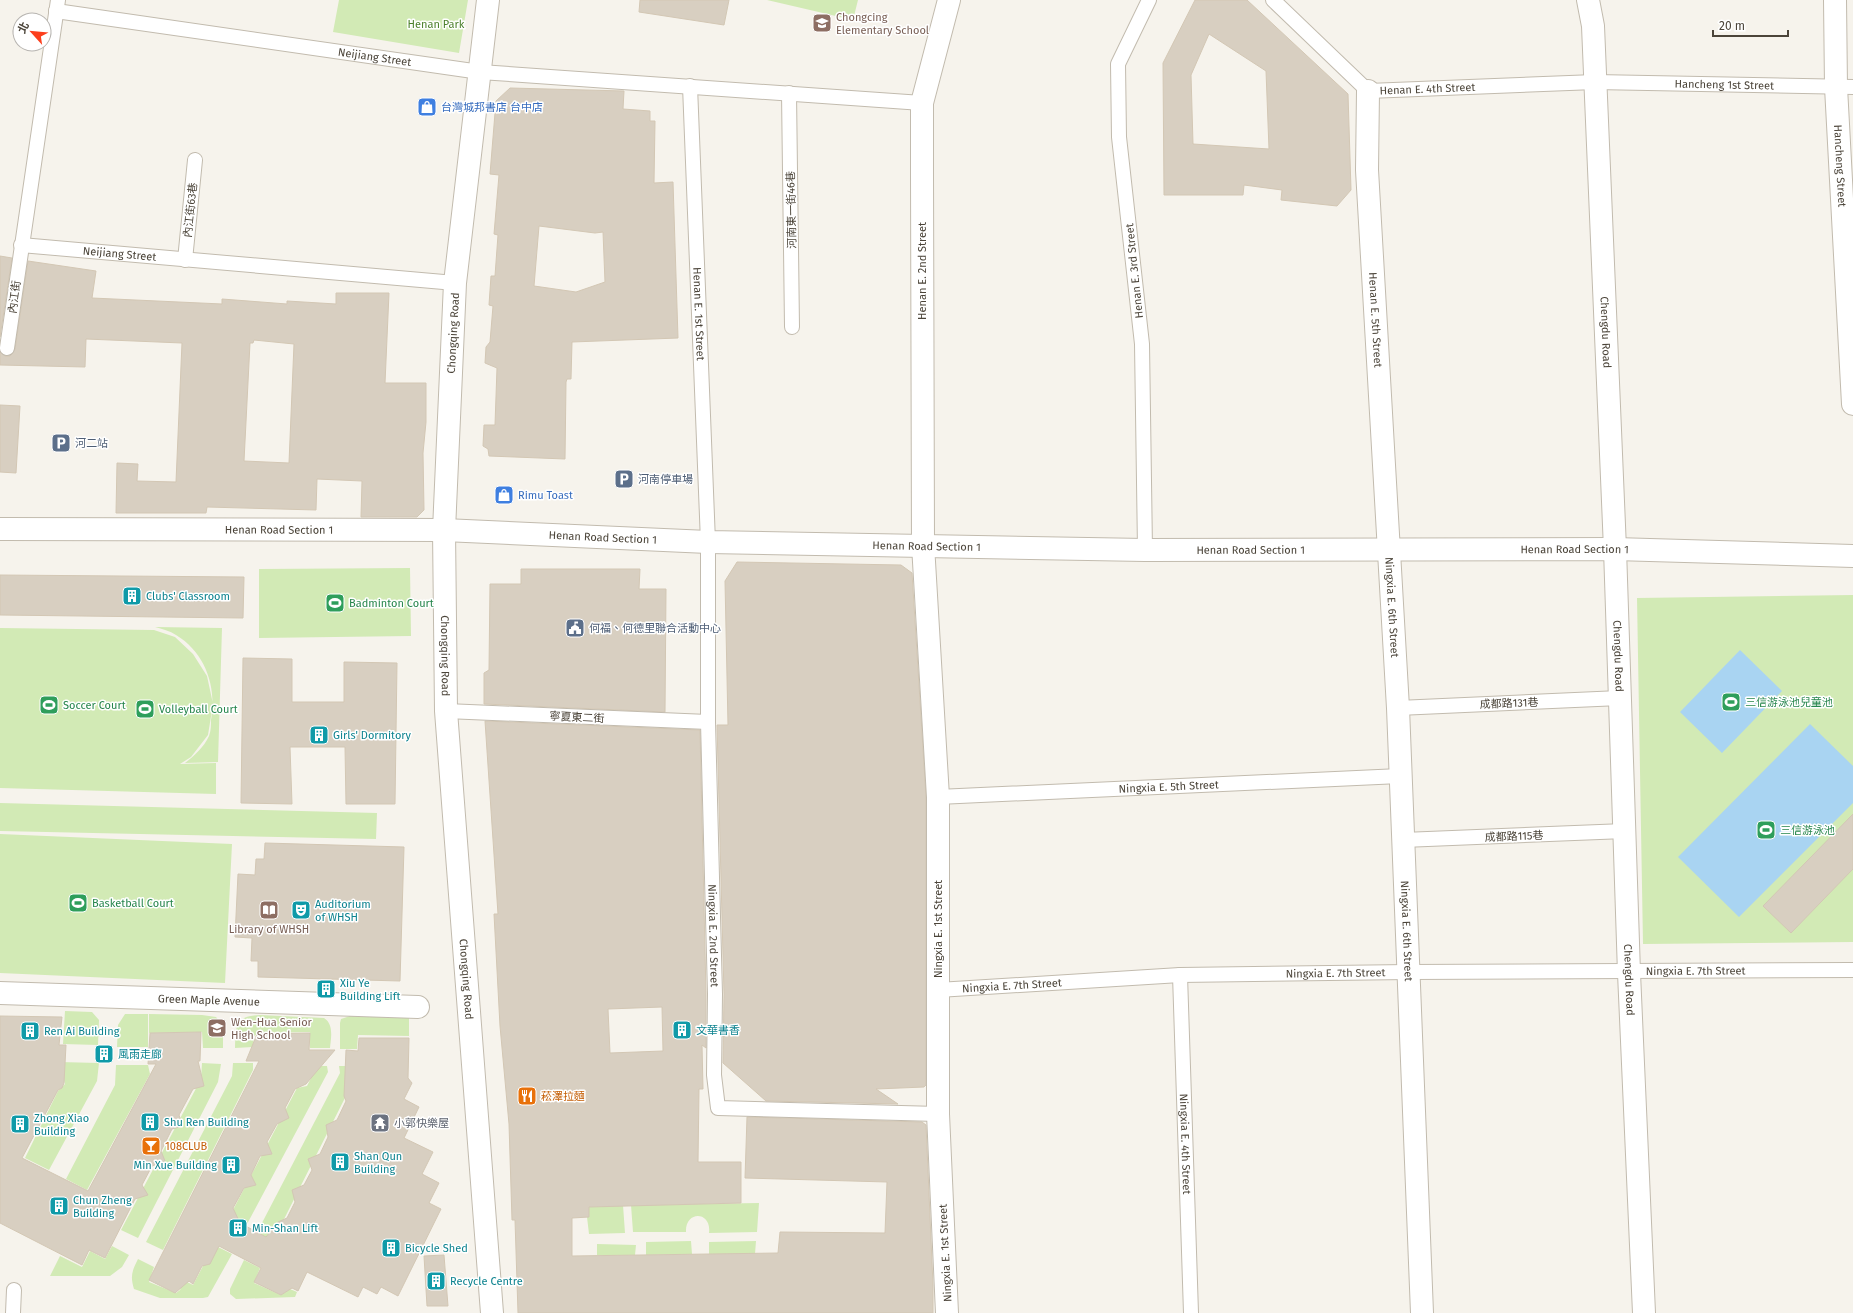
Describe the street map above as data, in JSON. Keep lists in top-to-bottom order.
{
  "streets": {
    "street": [
      "Hancheng Street",
      "Henan E. 2nd Street",
      "Henan E. 5th Street",
      "Chongqing Road",
      "Chengdu Road",
      "Henan Road Section 1",
      "Ningxia E. 6th Street",
      "Ningxia E. 1st Street",
      "Green Maple Avenue"
    ],
    "lane": [
      "Neijiang Street",
      "Hancheng 1st Street",
      "Henan E. 4th Street",
      "內江街63巷",
      "河南東一街46巷",
      "Henan E. 3rd Street",
      "內江街",
      "Henan E. 1st Street",
      "成都路131巷",
      "寧夏東二街",
      "Ningxia E. 5th Street",
      "成都路115巷",
      "Ningxia E. 2nd Street",
      "Ningxia E. 7th Street",
      "Ningxia E. 4th Street"
    ]
  },
  "crossings": [
    ["Neijiang Street", "內江街63巷"],
    ["Neijiang Street", "內江街"],
    ["Neijiang Street", "Chongqing Road"],
    ["Hancheng 1st Street", "Henan E. 4th Street"],
    ["Hancheng 1st Street", "Hancheng Street"],
    ["Hancheng 1st Street", "Chengdu Road"],
    ["Henan E. 4th Street", "Henan E. 5th Street"],
    ["Henan E. 4th Street", "Chengdu Road"],
    ["Henan E. 2nd Street", "Henan Road Section 1"],
    ["Henan E. 2nd Street", "Ningxia E. 1st Street"],
    ["Henan E. 3rd Street", "Henan Road Section 1"],
    ["Henan E. 1st Street", "Henan Road Section 1"],
    ["Henan E. 1st Street", "Ningxia E. 2nd Street"],
    ["Henan E. 5th Street", "Henan Road Section 1"],
    ["Henan E. 5th Street", "Ningxia E. 6th Street"],
    ["Chongqing Road", "Henan Road Section 1"],
    ["Chongqing Road", "寧夏東二街"],
    ["Chengdu Road", "Henan Road Section 1"],
    ["Chengdu Road", "成都路131巷"],
    ["Chengdu Road", "成都路115巷"],
    ["Chengdu Road", "Ningxia E. 7th Street"],
    ["Henan Road Section 1", "Ningxia E. 6th Street"],
    ["Henan Road Section 1", "Ningxia E. 1st Street"],
    ["Henan Road Section 1", "Ningxia E. 2nd Street"],
    ["Ningxia E. 6th Street", "成都路131巷"],
    ["Ningxia E. 6th Street", "Ningxia E. 5th Street"],
    ["Ningxia E. 6th Street", "成都路115巷"],
    ["Ningxia E. 6th Street", "Ningxia E. 7th Street"],
    ["寧夏東二街", "Ningxia E. 2nd Street"],
    ["Ningxia E. 5th Street", "Ningxia E. 1st Street"],
    ["Ningxia E. 1st Street", "Ningxia E. 2nd Street"],
    ["Ningxia E. 1st Street", "Ningxia E. 7th Street"],
    ["Ningxia E. 7th Street", "Ningxia E. 4th Street"]
  ],
  "parks": ["Henan Park"],
  "places": {
    "school or university": ["Chongcing Elementary School", "Wen-Hua Senior High School"],
    "shop": ["台灣城邦書店 台中店", "Rimu Toast"],
    "parking": ["河二站", "河南停車場"],
    "building": [
      "Clubs' Classroom",
      "Girls' Dormitory",
      "Xiu Ye Building Lift",
      "文華書香",
      "Ren Ai Building",
      "風雨走廊",
      "Shu Ren Building",
      "Zhong Xiao Building",
      "Shan Qun Building",
      "Min Xue Building",
      "Chun Zheng Building",
      "Min-Shan Lift",
      "Bicycle Shed",
      "Recycle Centre"
    ],
    "sports": [
      "Badminton Court",
      "三信游泳池兒童池",
      "Soccer Court",
      "Volleyball Court",
      "三信游泳池",
      "Basketball Court"
    ],
    "public building": ["何福、何德里聯合活動中心"],
    "library": ["Library of WHSH"],
    "theatre": ["Auditorium of WHSH"],
    "restaurant": ["菘澤拉麵"],
    "temple": ["小郭快樂屋"],
    "bar": ["108CLUB"]
  },
  "scale_bar": "20 m",
  "north": "top left"
}
